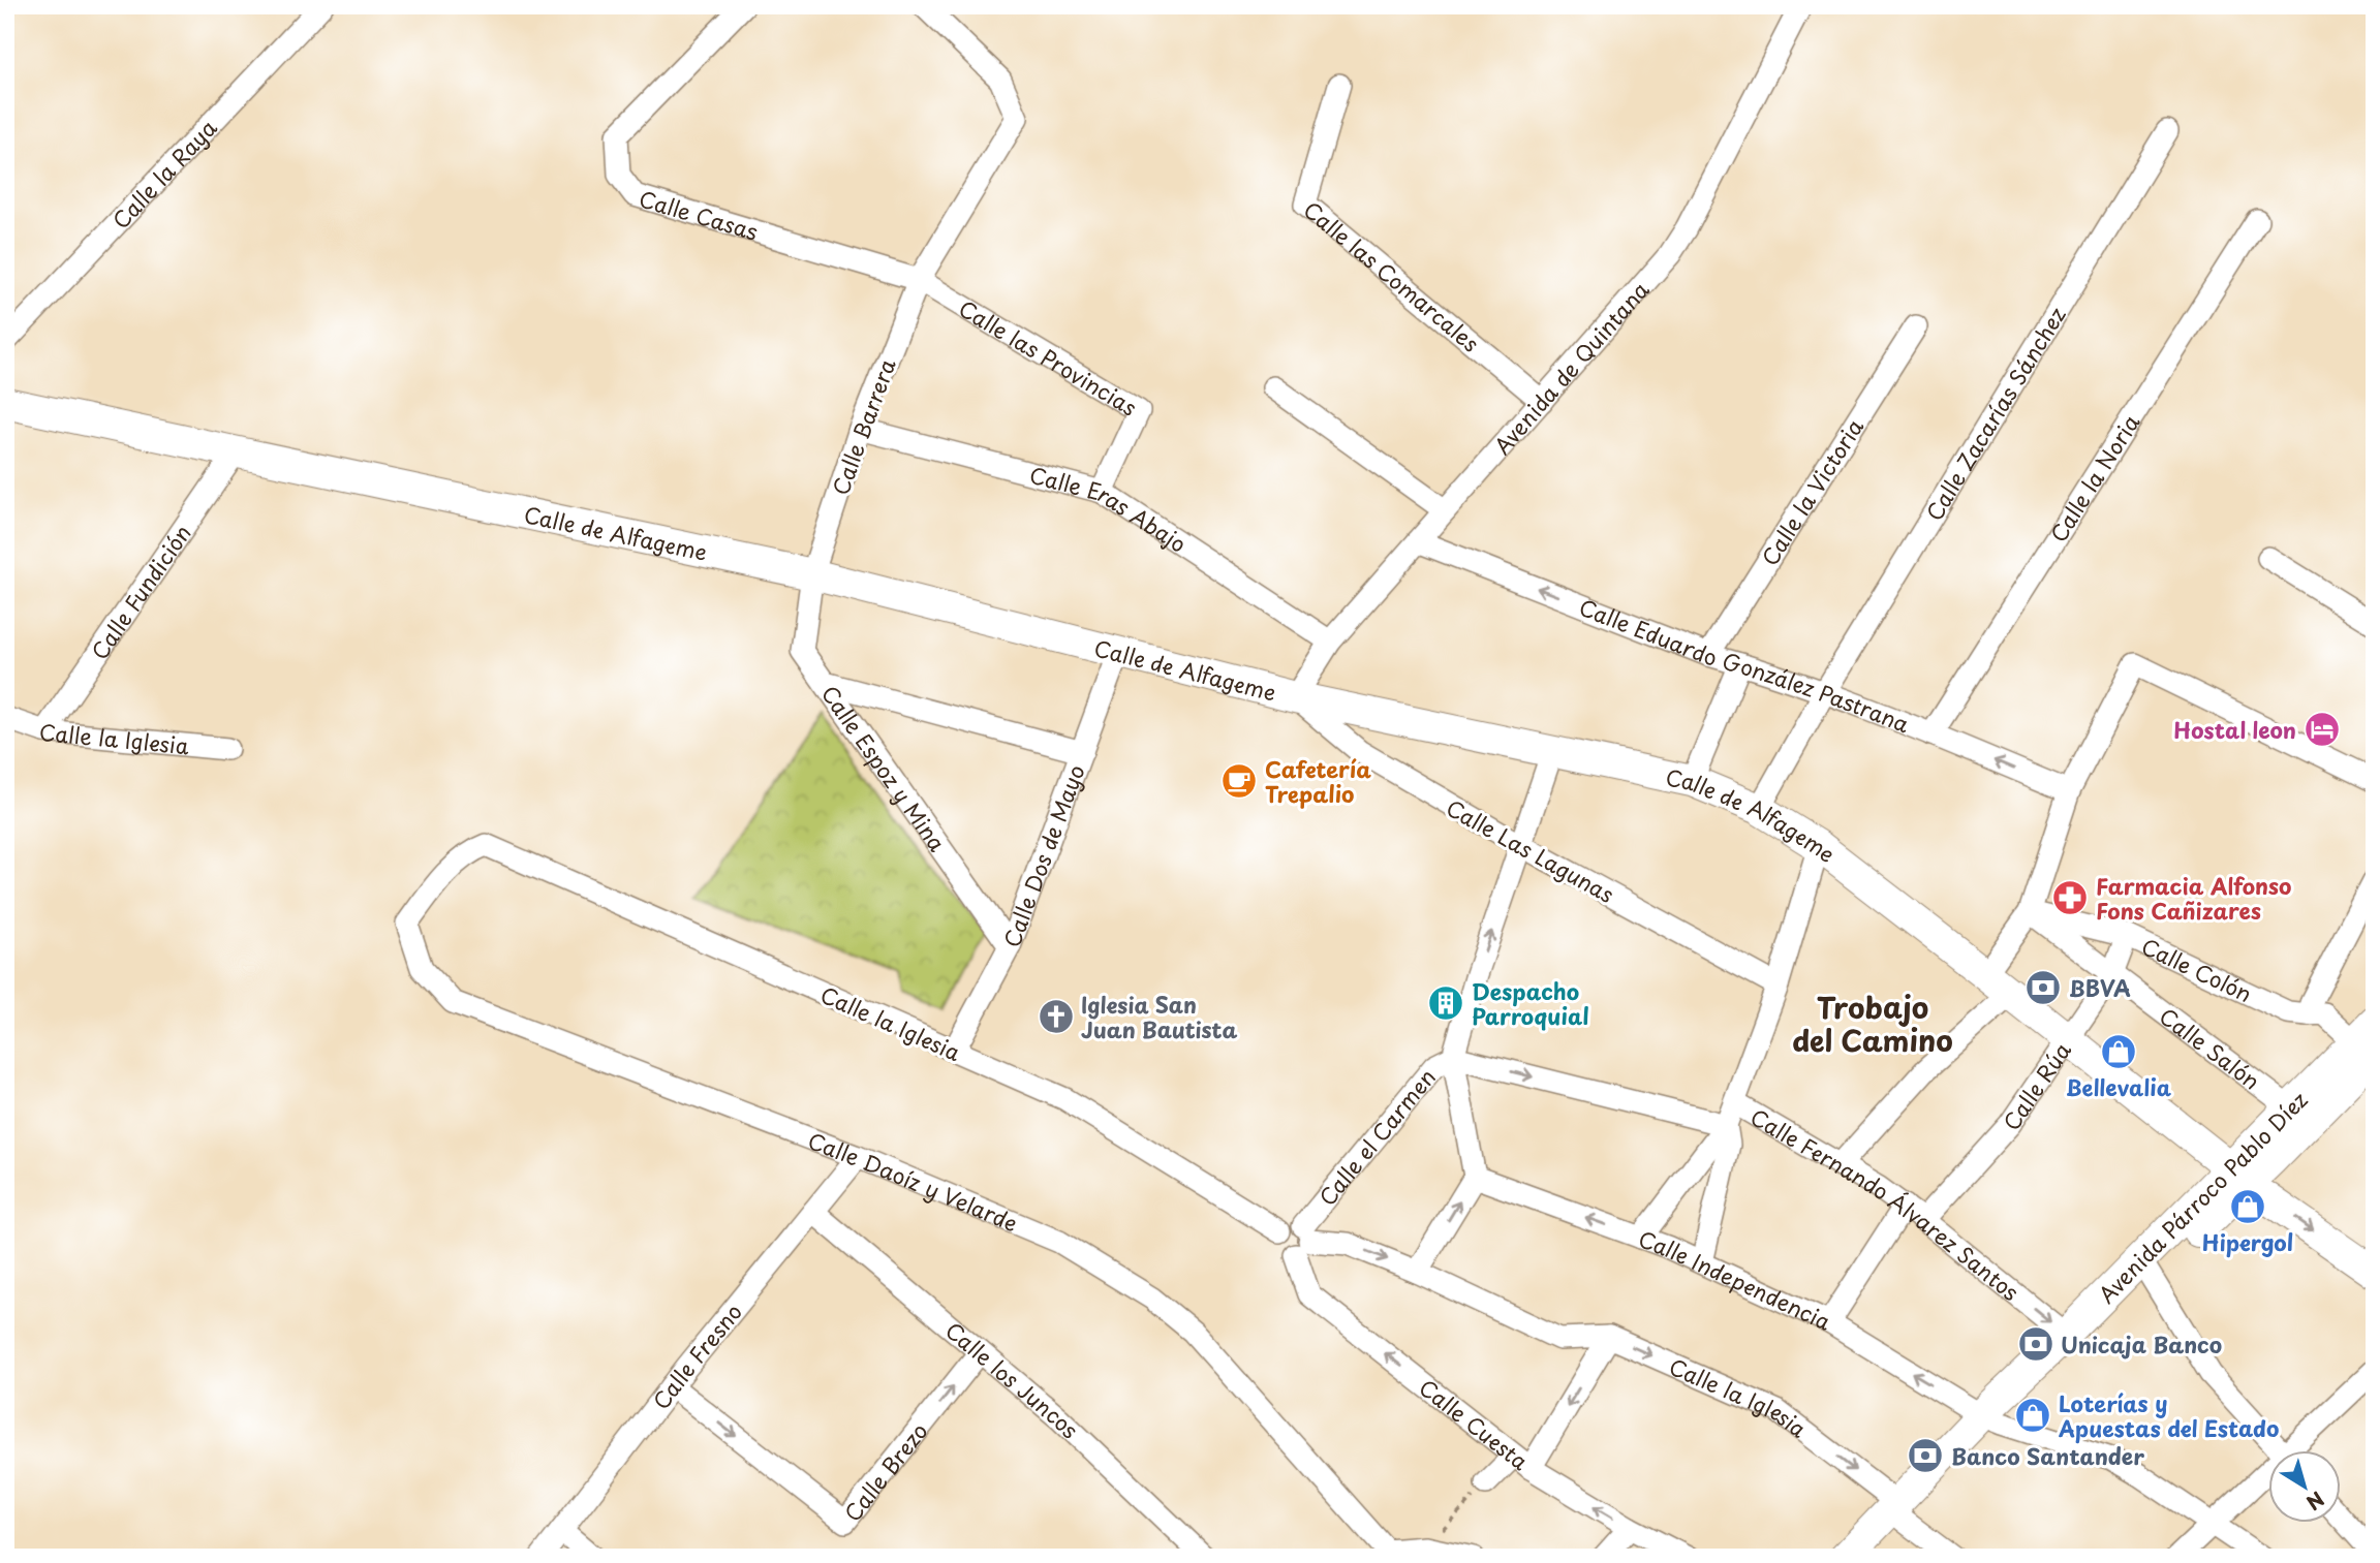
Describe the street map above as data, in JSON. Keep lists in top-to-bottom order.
{
  "streets": {
    "street": [
      "Calle la Raya",
      "Calle Casas",
      "Calle las Comarcales",
      "Calle las Provincias",
      "Avenida de Quintana",
      "Calle Zacarías Sánchez",
      "Calle Barrera",
      "Calle la Noria",
      "Calle la Victoria",
      "Calle Eras Abajo",
      "Calle de Alfageme",
      "Calle Fundición",
      "Calle Eduardo González Pastrana",
      "Calle la Iglesia",
      "Calle Espoz y Mina",
      "Calle Las Lagunas",
      "Calle Dos de Mayo",
      "Calle Colón",
      "Calle Salón",
      "Calle Rúa",
      "Calle el Carmen",
      "Calle Daoíz y Velarde",
      "Avenida Párroco Pablo Díez",
      "Calle Fernando Álvarez Santos",
      "Calle Independencia",
      "Calle Fresno",
      "Calle los Juncos",
      "Calle Cuesta",
      "Calle Brezo"
    ]
  },
  "crossings": [
    ["Calle Casas", "Calle las Provincias"],
    ["Calle Casas", "Calle Barrera"],
    ["Calle las Comarcales", "Avenida de Quintana"],
    ["Calle las Provincias", "Calle Barrera"],
    ["Calle las Provincias", "Calle Eras Abajo"],
    ["Avenida de Quintana", "Calle Eras Abajo"],
    ["Avenida de Quintana", "Calle de Alfageme"],
    ["Avenida de Quintana", "Calle Eduardo González Pastrana"],
    ["Avenida de Quintana", "Calle Las Lagunas"],
    ["Calle Zacarías Sánchez", "Calle de Alfageme"],
    ["Calle Zacarías Sánchez", "Calle Eduardo González Pastrana"],
    ["Calle Barrera", "Calle Eras Abajo"],
    ["Calle Barrera", "Calle de Alfageme"],
    ["Calle Barrera", "Calle Espoz y Mina"],
    ["Calle la Noria", "Calle Eduardo González Pastrana"],
    ["Calle la Victoria", "Calle Eduardo González Pastrana"],
    ["Calle de Alfageme", "Calle Fundición"],
    ["Calle de Alfageme", "Calle Espoz y Mina"],
    ["Calle de Alfageme", "Calle Las Lagunas"],
    ["Calle de Alfageme", "Calle Dos de Mayo"],
    ["Calle de Alfageme", "Calle Rúa"],
    ["Calle de Alfageme", "Calle el Carmen"],
    ["Calle de Alfageme", "Avenida Párroco Pablo Díez"],
    ["Calle Fundición", "Calle la Iglesia"],
    ["Calle la Iglesia", "Calle Dos de Mayo"],
    ["Calle la Iglesia", "Calle el Carmen"],
    ["Calle la Iglesia", "Calle Daoíz y Velarde"],
    ["Calle la Iglesia", "Avenida Párroco Pablo Díez"],
    ["Calle la Iglesia", "Calle Cuesta"],
    ["Calle Espoz y Mina", "Calle Dos de Mayo"],
    ["Calle Las Lagunas", "Calle el Carmen"],
    ["Calle Colón", "Calle Salón"],
    ["Calle Colón", "Calle Rúa"],
    ["Calle Colón", "Avenida Párroco Pablo Díez"],
    ["Calle Salón", "Calle Rúa"],
    ["Calle Salón", "Avenida Párroco Pablo Díez"],
    ["Calle Rúa", "Calle Fernando Álvarez Santos"],
    ["Calle el Carmen", "Calle Fernando Álvarez Santos"],
    ["Calle el Carmen", "Calle Cuesta"],
    ["Calle Daoíz y Velarde", "Calle Fresno"],
    ["Avenida Párroco Pablo Díez", "Calle Fernando Álvarez Santos"],
    ["Avenida Párroco Pablo Díez", "Calle Independencia"],
    ["Calle Fresno", "Calle los Juncos"],
    ["Calle Fresno", "Calle Brezo"],
    ["Calle los Juncos", "Calle Brezo"]
  ],
  "one_way": [
    "Calle Eduardo González Pastrana",
    "Calle el Carmen",
    "Calle Fernando Álvarez Santos",
    "Calle Independencia",
    "Calle Cuesta"
  ],
  "districts": ["Trobajo del Camino"],
  "places": {
    "hotel": ["Hostal leon"],
    "cafe": ["Cafetería Trepalio"],
    "pharmacy": ["Farmacia Alfonso Fons Cañizares"],
    "bank": ["BBVA", "Unicaja Banco", "Banco Santander"],
    "building": ["Despacho Parroquial"],
    "church": ["Iglesia San Juan Bautista"],
    "shop": ["Bellevalia", "Hipergol", "Loterías y Apuestas del Estado"]
  },
  "north": "bottom right"
}
